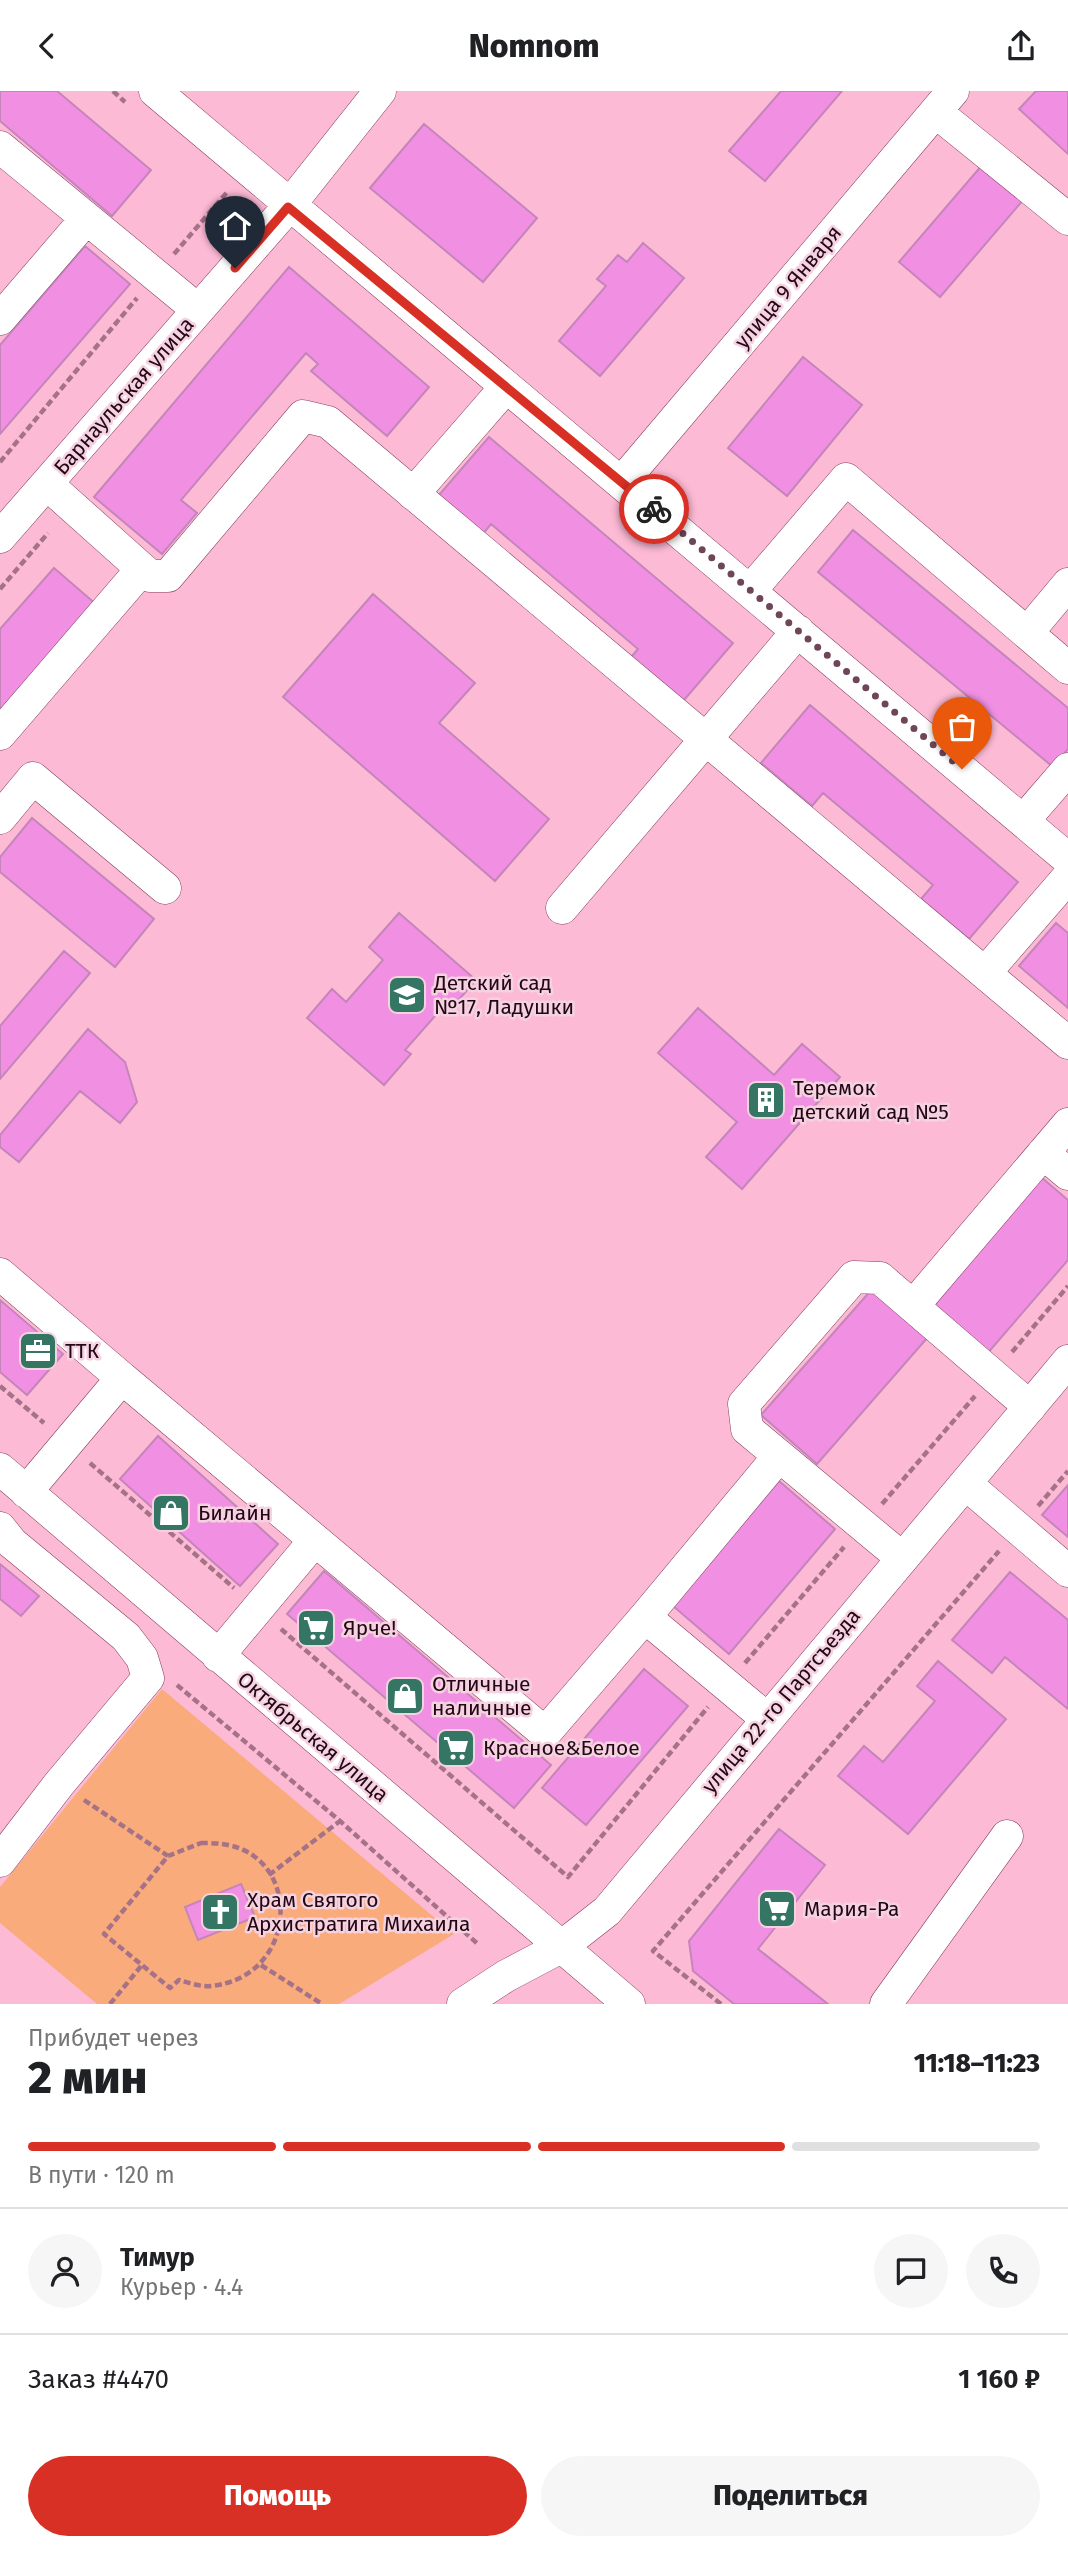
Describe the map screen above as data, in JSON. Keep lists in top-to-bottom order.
{
  "streets": {
    "street": [
      "улица 9 Января",
      "Барнаульская улица",
      "улица 22-го Партсъезда",
      "Октябрьская улица"
    ]
  },
  "crossings": [
    ["улица 22-го Партсъезда", "Октябрьская улица"]
  ],
  "places": {
    "school or university": ["Детский сад №17, Ладушки"],
    "building": ["Теремок детский сад №5"],
    "office": ["ТТК"],
    "shop": ["Билайн", "Отличные наличные"],
    "supermarket": ["Ярче!", "Красное&Белое", "Мария-Ра"],
    "church": ["Храм Святого Архистратига Михаила"]
  },
  "page": {
    "header": "Nomnom",
    "heading": ["2 мин", "Прибудет через", "11:18–11:23"],
    "panel": [
      "Тимур",
      "Курьер · 4.4",
      "Заказ #4470",
      "1 160 ₽"
    ],
    "bar": "В пути · 120 m",
    "buttons": ["Помощь", "Поделиться"]
  }
}
